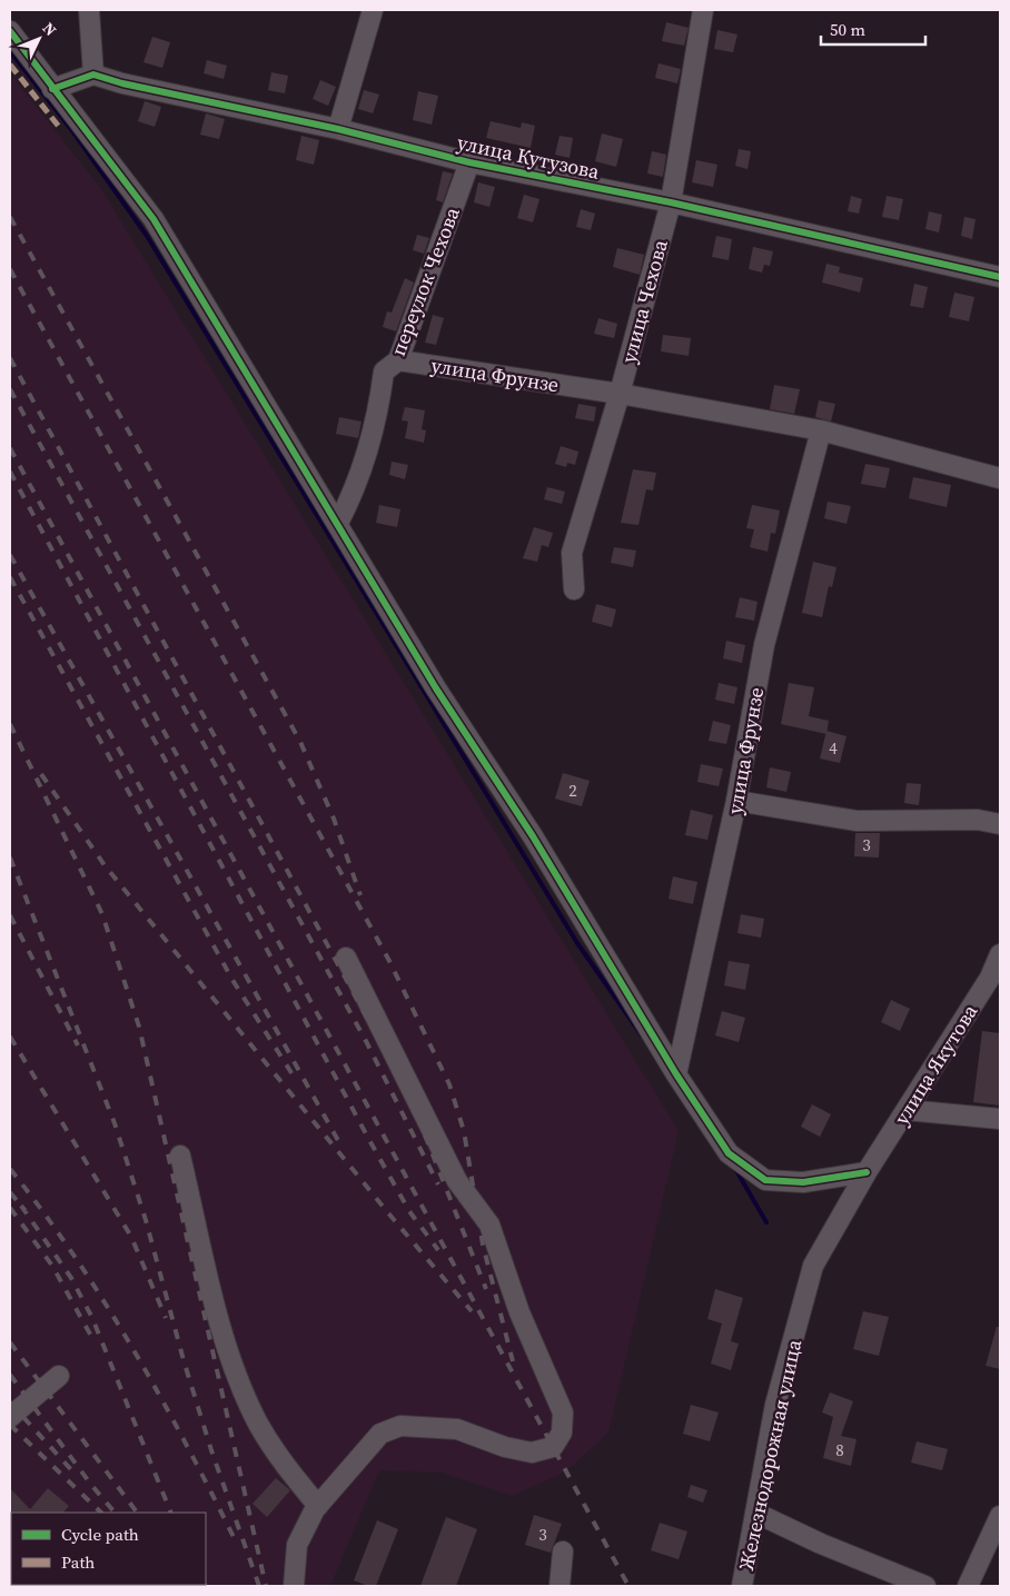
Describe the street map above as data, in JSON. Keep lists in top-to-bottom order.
{
  "streets": {
    "street": [
      "улица Кутузова",
      "переулок Чехова",
      "улица Чехова",
      "улица Фрунзе",
      "улица Якутова",
      "Железнодорожная улица"
    ]
  },
  "crossings": [
    ["улица Кутузова", "переулок Чехова"],
    ["улица Кутузова", "улица Чехова"],
    ["переулок Чехова", "улица Фрунзе"],
    ["улица Чехова", "улица Фрунзе"],
    ["улица Якутова", "Железнодорожная улица"]
  ],
  "house_numbers": [
    "4",
    "2",
    "3",
    "8",
    "3"
  ],
  "legend": ["Cycle path", "Path"],
  "scale_bar": "50 m",
  "north": "top right"
}
